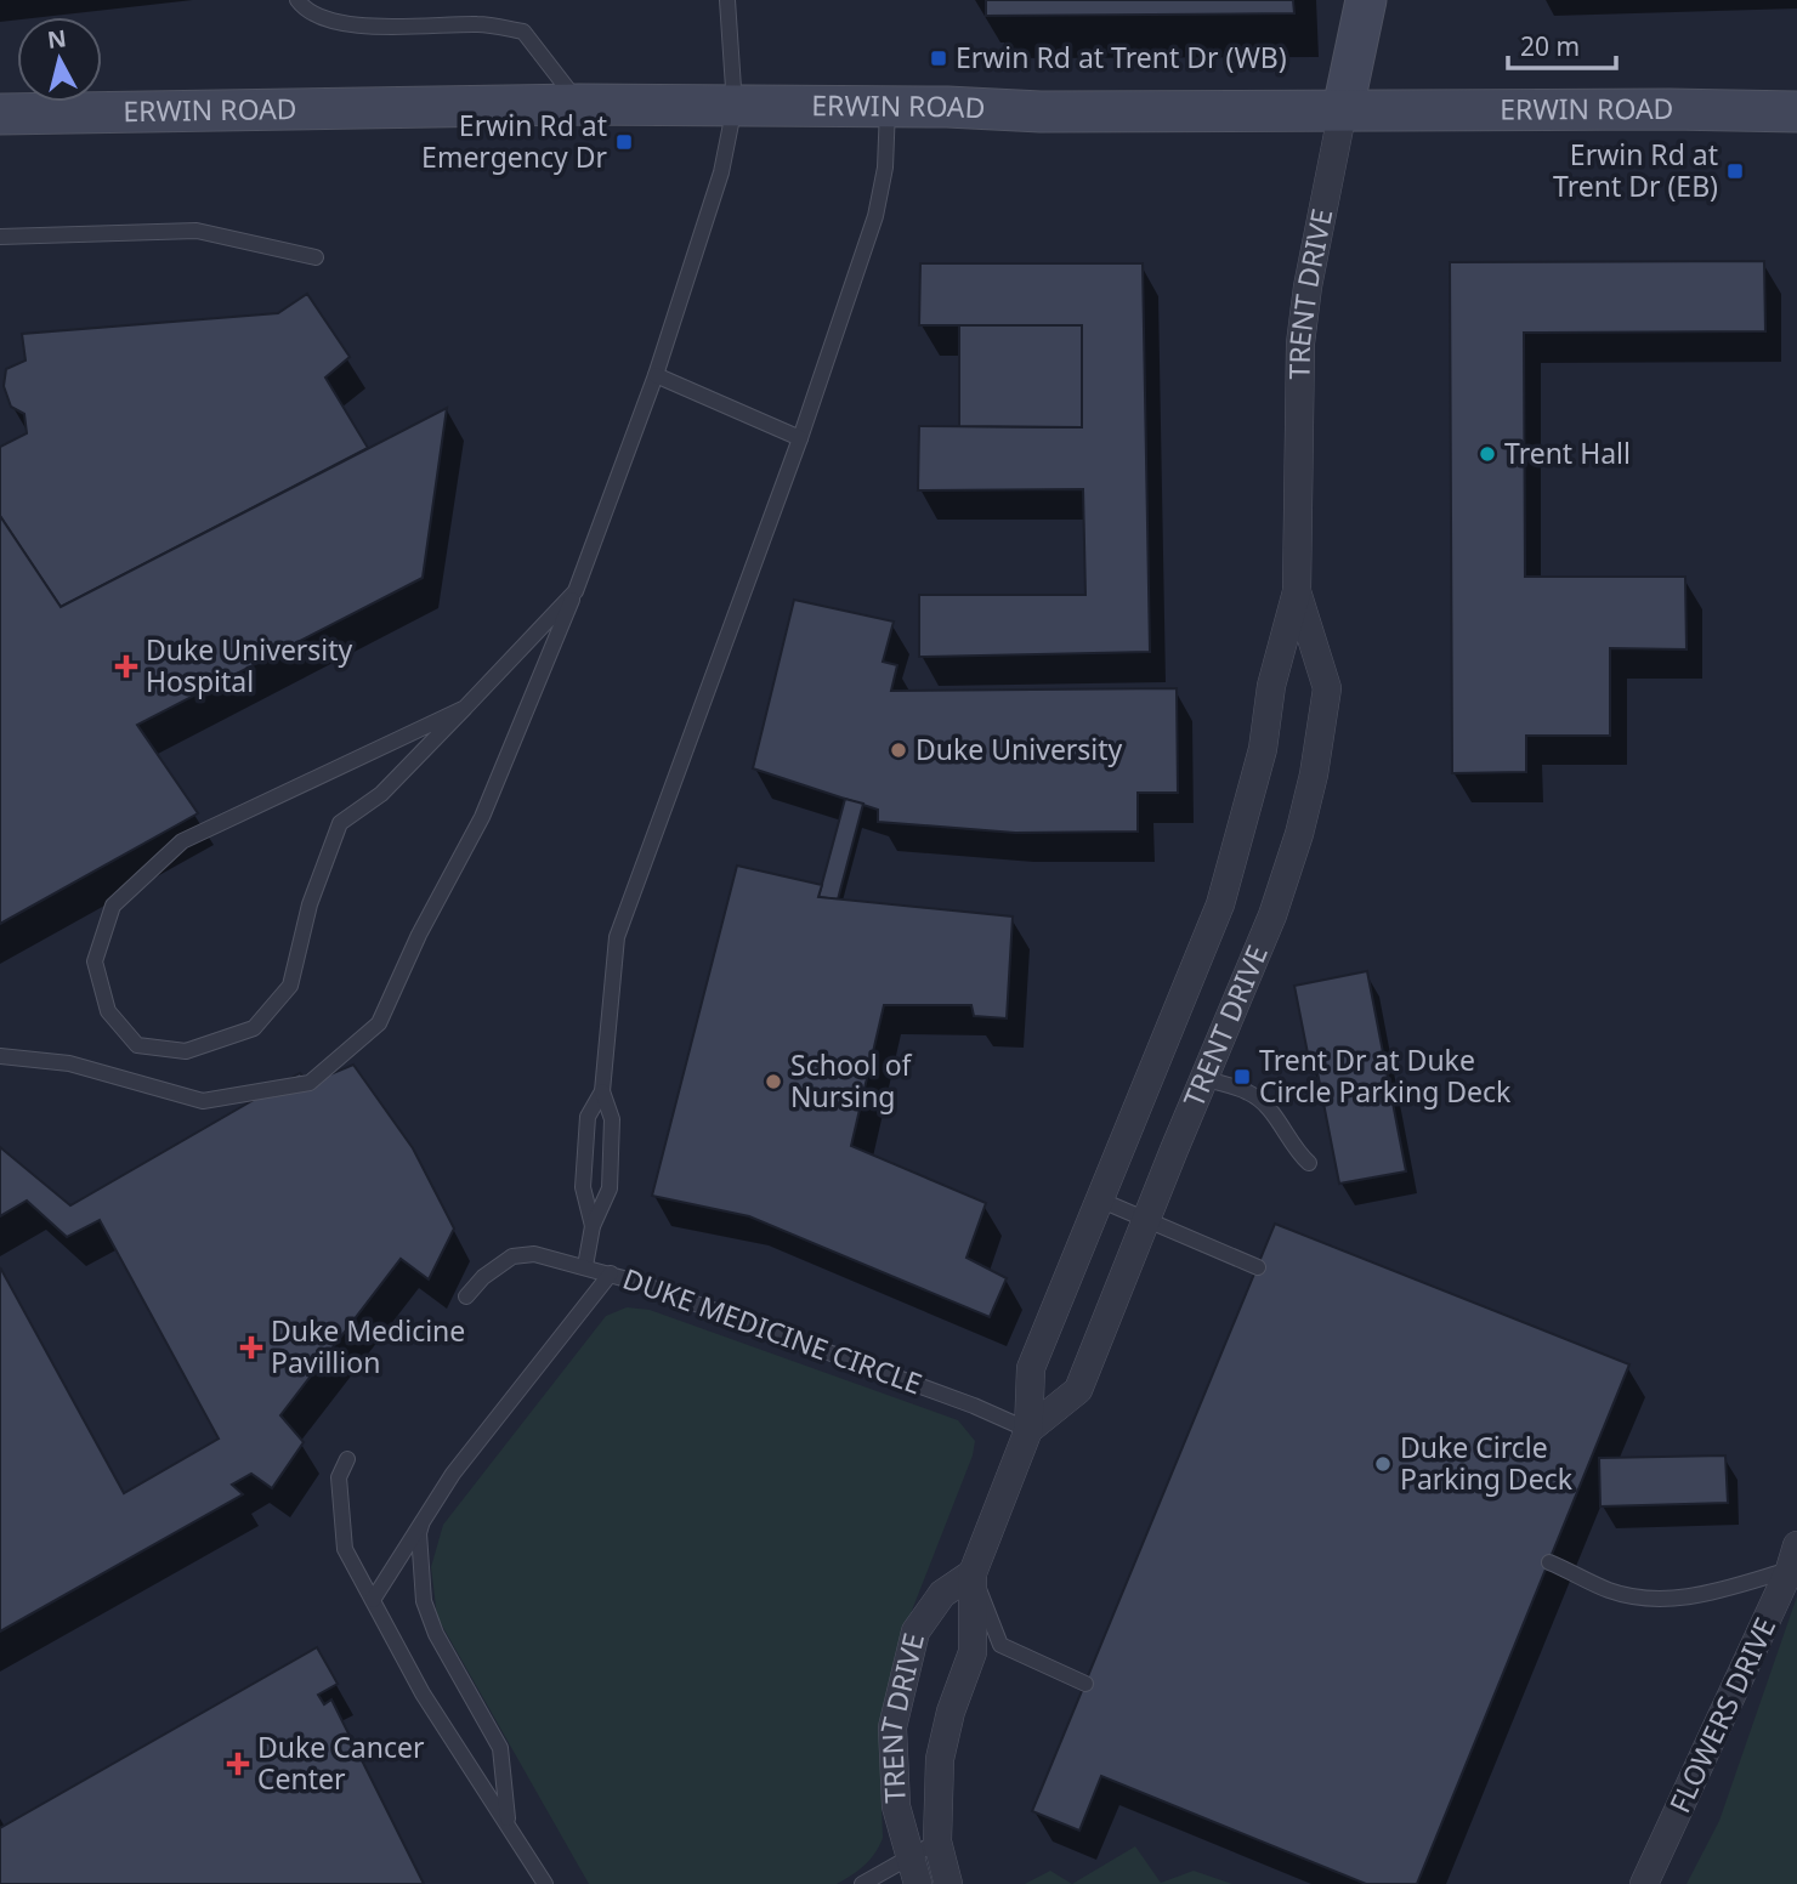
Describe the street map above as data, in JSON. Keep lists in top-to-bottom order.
{
  "streets": {
    "main road": ["ERWIN ROAD", "TRENT DRIVE"],
    "street": ["FLOWERS DRIVE"],
    "lane": ["DUKE MEDICINE CIRCLE"]
  },
  "crossings": [
    ["ERWIN ROAD", "TRENT DRIVE"],
    ["TRENT DRIVE", "DUKE MEDICINE CIRCLE"]
  ],
  "places": {
    "transit": [
      "Erwin Rd at Trent Dr (WB)",
      "Erwin Rd at Emergency Dr",
      "Erwin Rd at Trent Dr (EB)",
      "Trent Dr at Duke Circle Parking Deck"
    ],
    "other": [
      "Trent Hall",
      "Duke University",
      "School of Nursing",
      "Duke Circle Parking Deck"
    ],
    "health": ["Duke University Hospital", "Duke Medicine Pavillion", "Duke Cancer Center"]
  },
  "scale_bar": "20 m",
  "north": "top"
}
